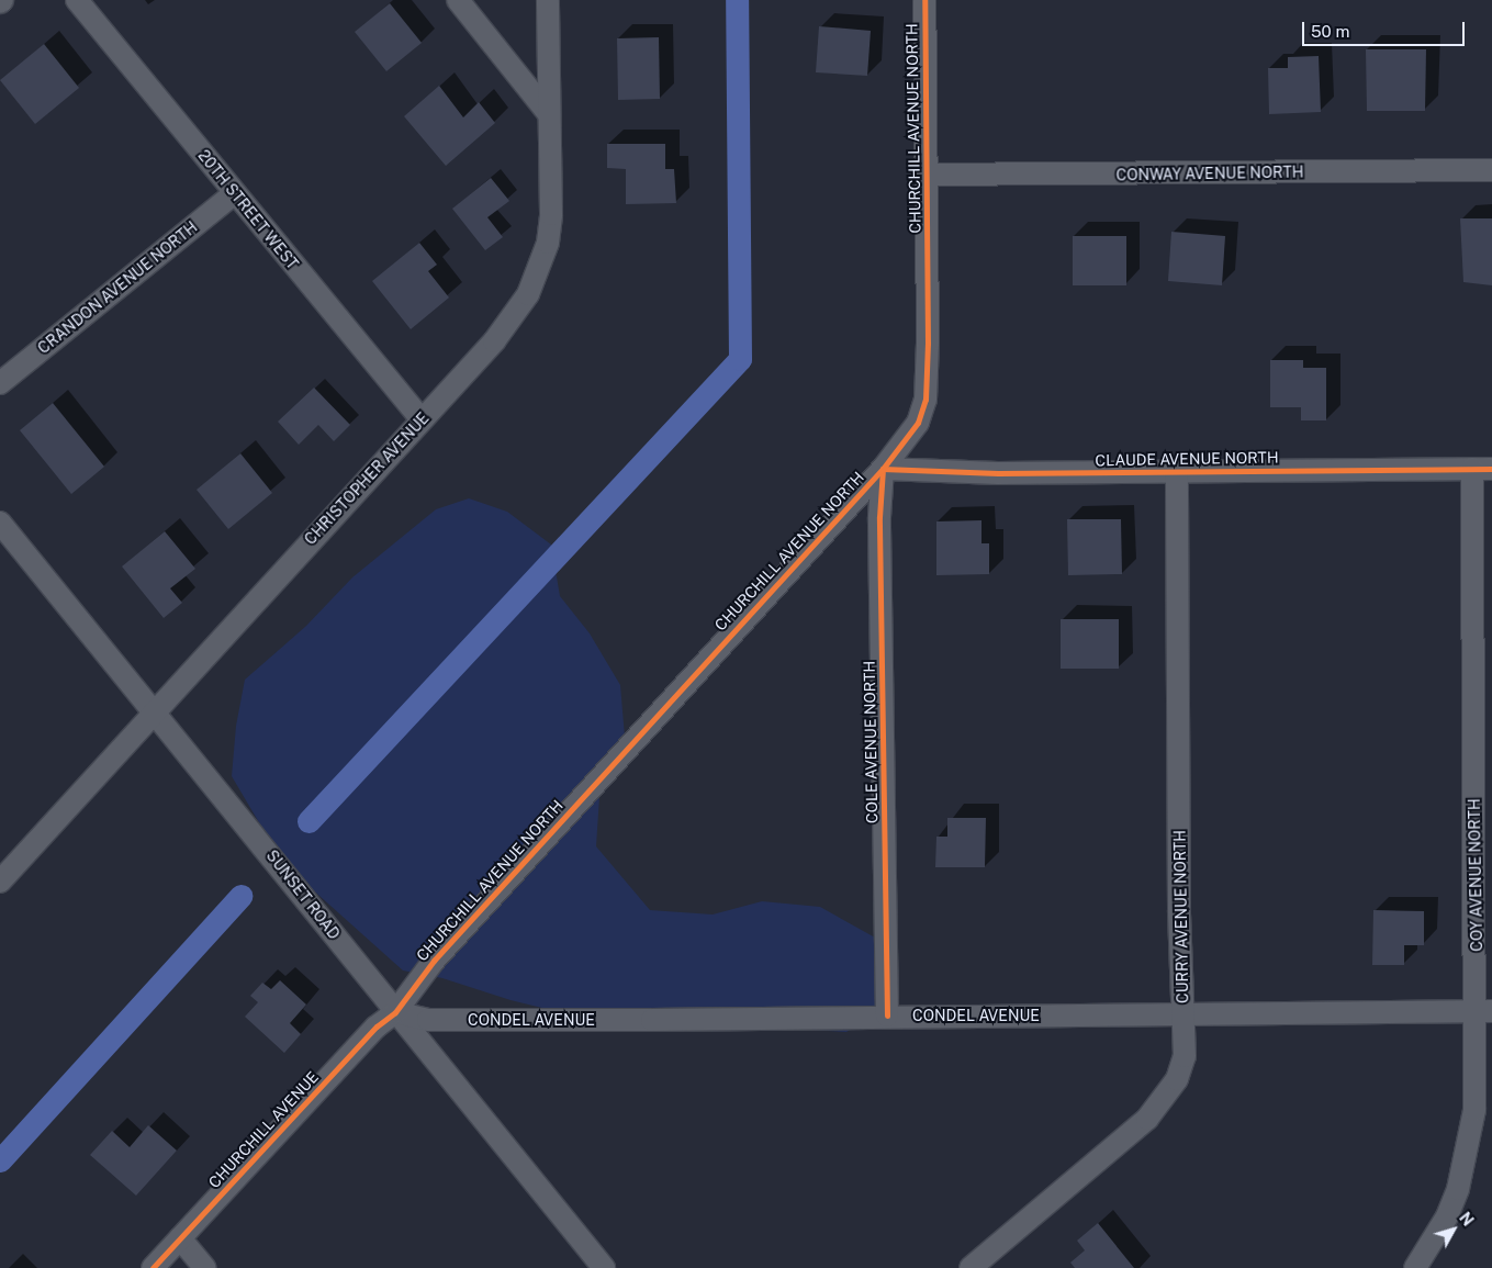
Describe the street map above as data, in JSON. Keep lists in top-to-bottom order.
{
  "streets": {
    "street": [
      "CHURCHILL AVENUE NORTH",
      "CONWAY AVENUE NORTH",
      "20TH STREET WEST",
      "CRANDON AVENUE NORTH",
      "CLAUDE AVENUE NORTH",
      "CHRISTOPHER AVENUE",
      "COLE AVENUE NORTH",
      "COY AVENUE NORTH",
      "SUNSET ROAD",
      "CURRY AVENUE NORTH",
      "CONDEL AVENUE",
      "CHURCHILL AVENUE"
    ]
  },
  "crossings": [
    ["CHURCHILL AVENUE NORTH", "CONWAY AVENUE NORTH"],
    ["CHURCHILL AVENUE NORTH", "CLAUDE AVENUE NORTH"],
    ["CHURCHILL AVENUE NORTH", "COLE AVENUE NORTH"],
    ["CHURCHILL AVENUE NORTH", "SUNSET ROAD"],
    ["CHURCHILL AVENUE NORTH", "CONDEL AVENUE"],
    ["CHURCHILL AVENUE NORTH", "CHURCHILL AVENUE"],
    ["20TH STREET WEST", "CRANDON AVENUE NORTH"],
    ["20TH STREET WEST", "CHRISTOPHER AVENUE"],
    ["CLAUDE AVENUE NORTH", "COLE AVENUE NORTH"],
    ["CLAUDE AVENUE NORTH", "COY AVENUE NORTH"],
    ["CLAUDE AVENUE NORTH", "CURRY AVENUE NORTH"],
    ["CHRISTOPHER AVENUE", "SUNSET ROAD"],
    ["COLE AVENUE NORTH", "CONDEL AVENUE"],
    ["COY AVENUE NORTH", "CONDEL AVENUE"],
    ["SUNSET ROAD", "CONDEL AVENUE"],
    ["SUNSET ROAD", "CHURCHILL AVENUE"],
    ["CURRY AVENUE NORTH", "CONDEL AVENUE"],
    ["CONDEL AVENUE", "CHURCHILL AVENUE"]
  ],
  "scale_bar": "50 m",
  "north": "top right"
}
